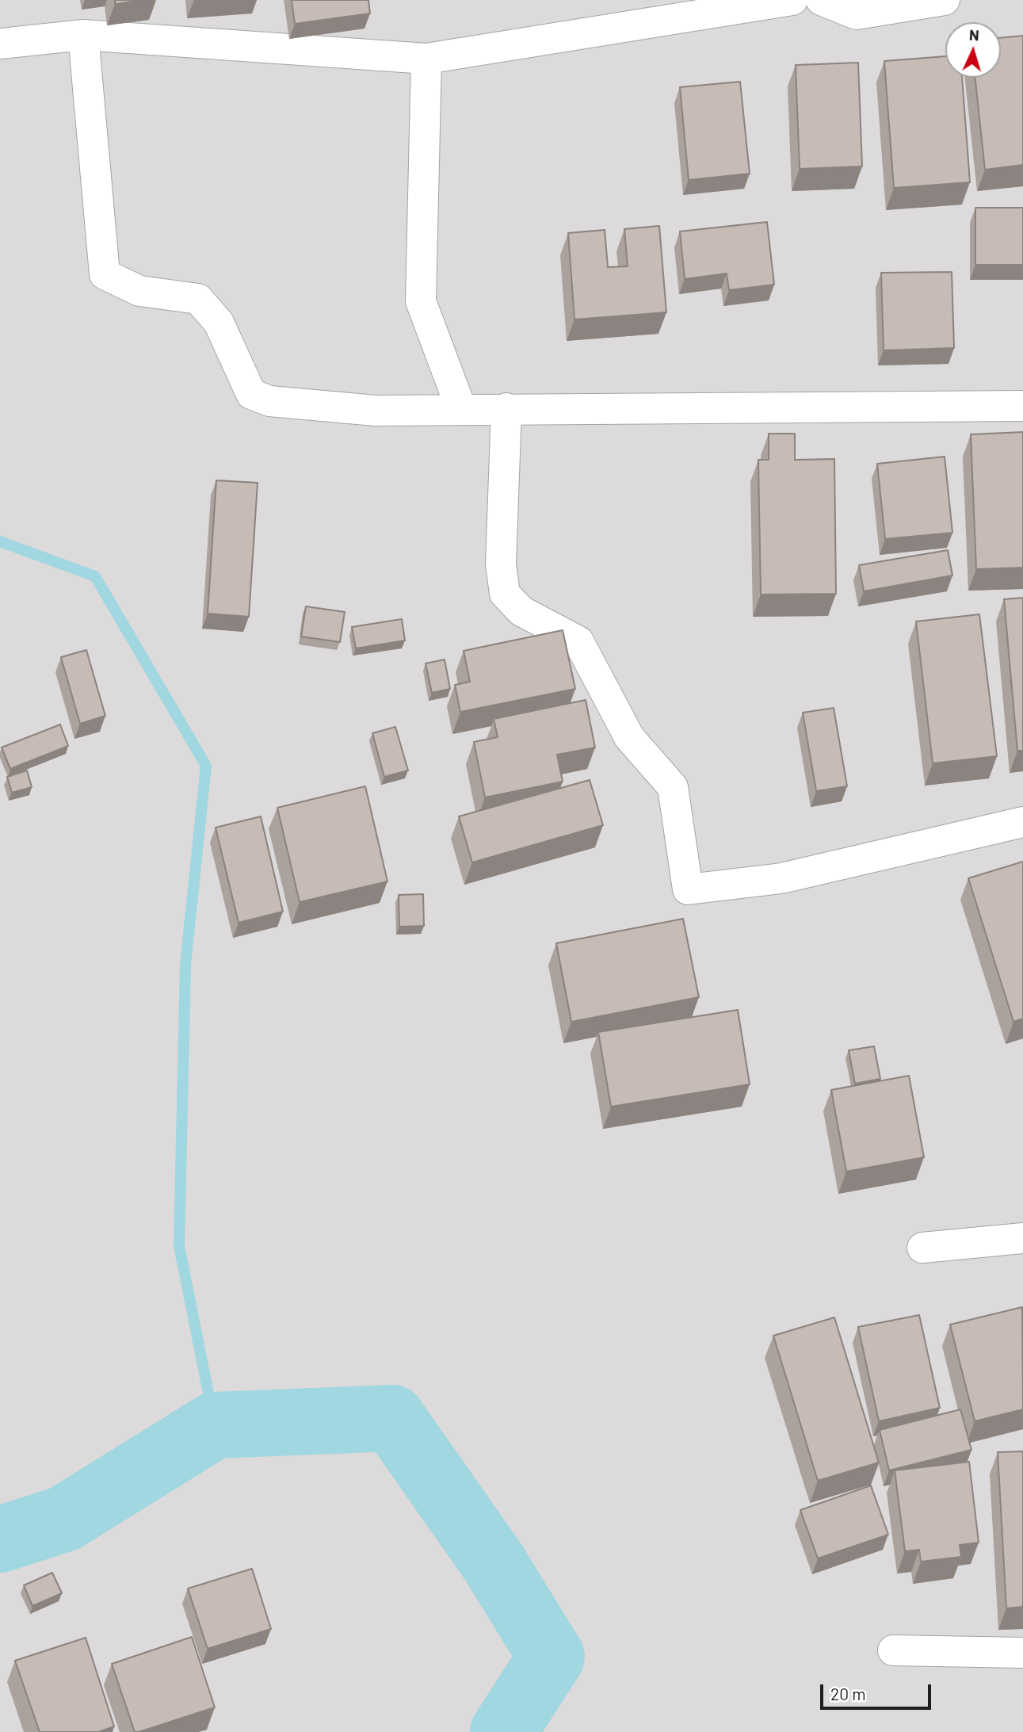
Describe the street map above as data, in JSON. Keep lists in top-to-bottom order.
{
  "scale_bar": "20 m",
  "north": "top"
}
